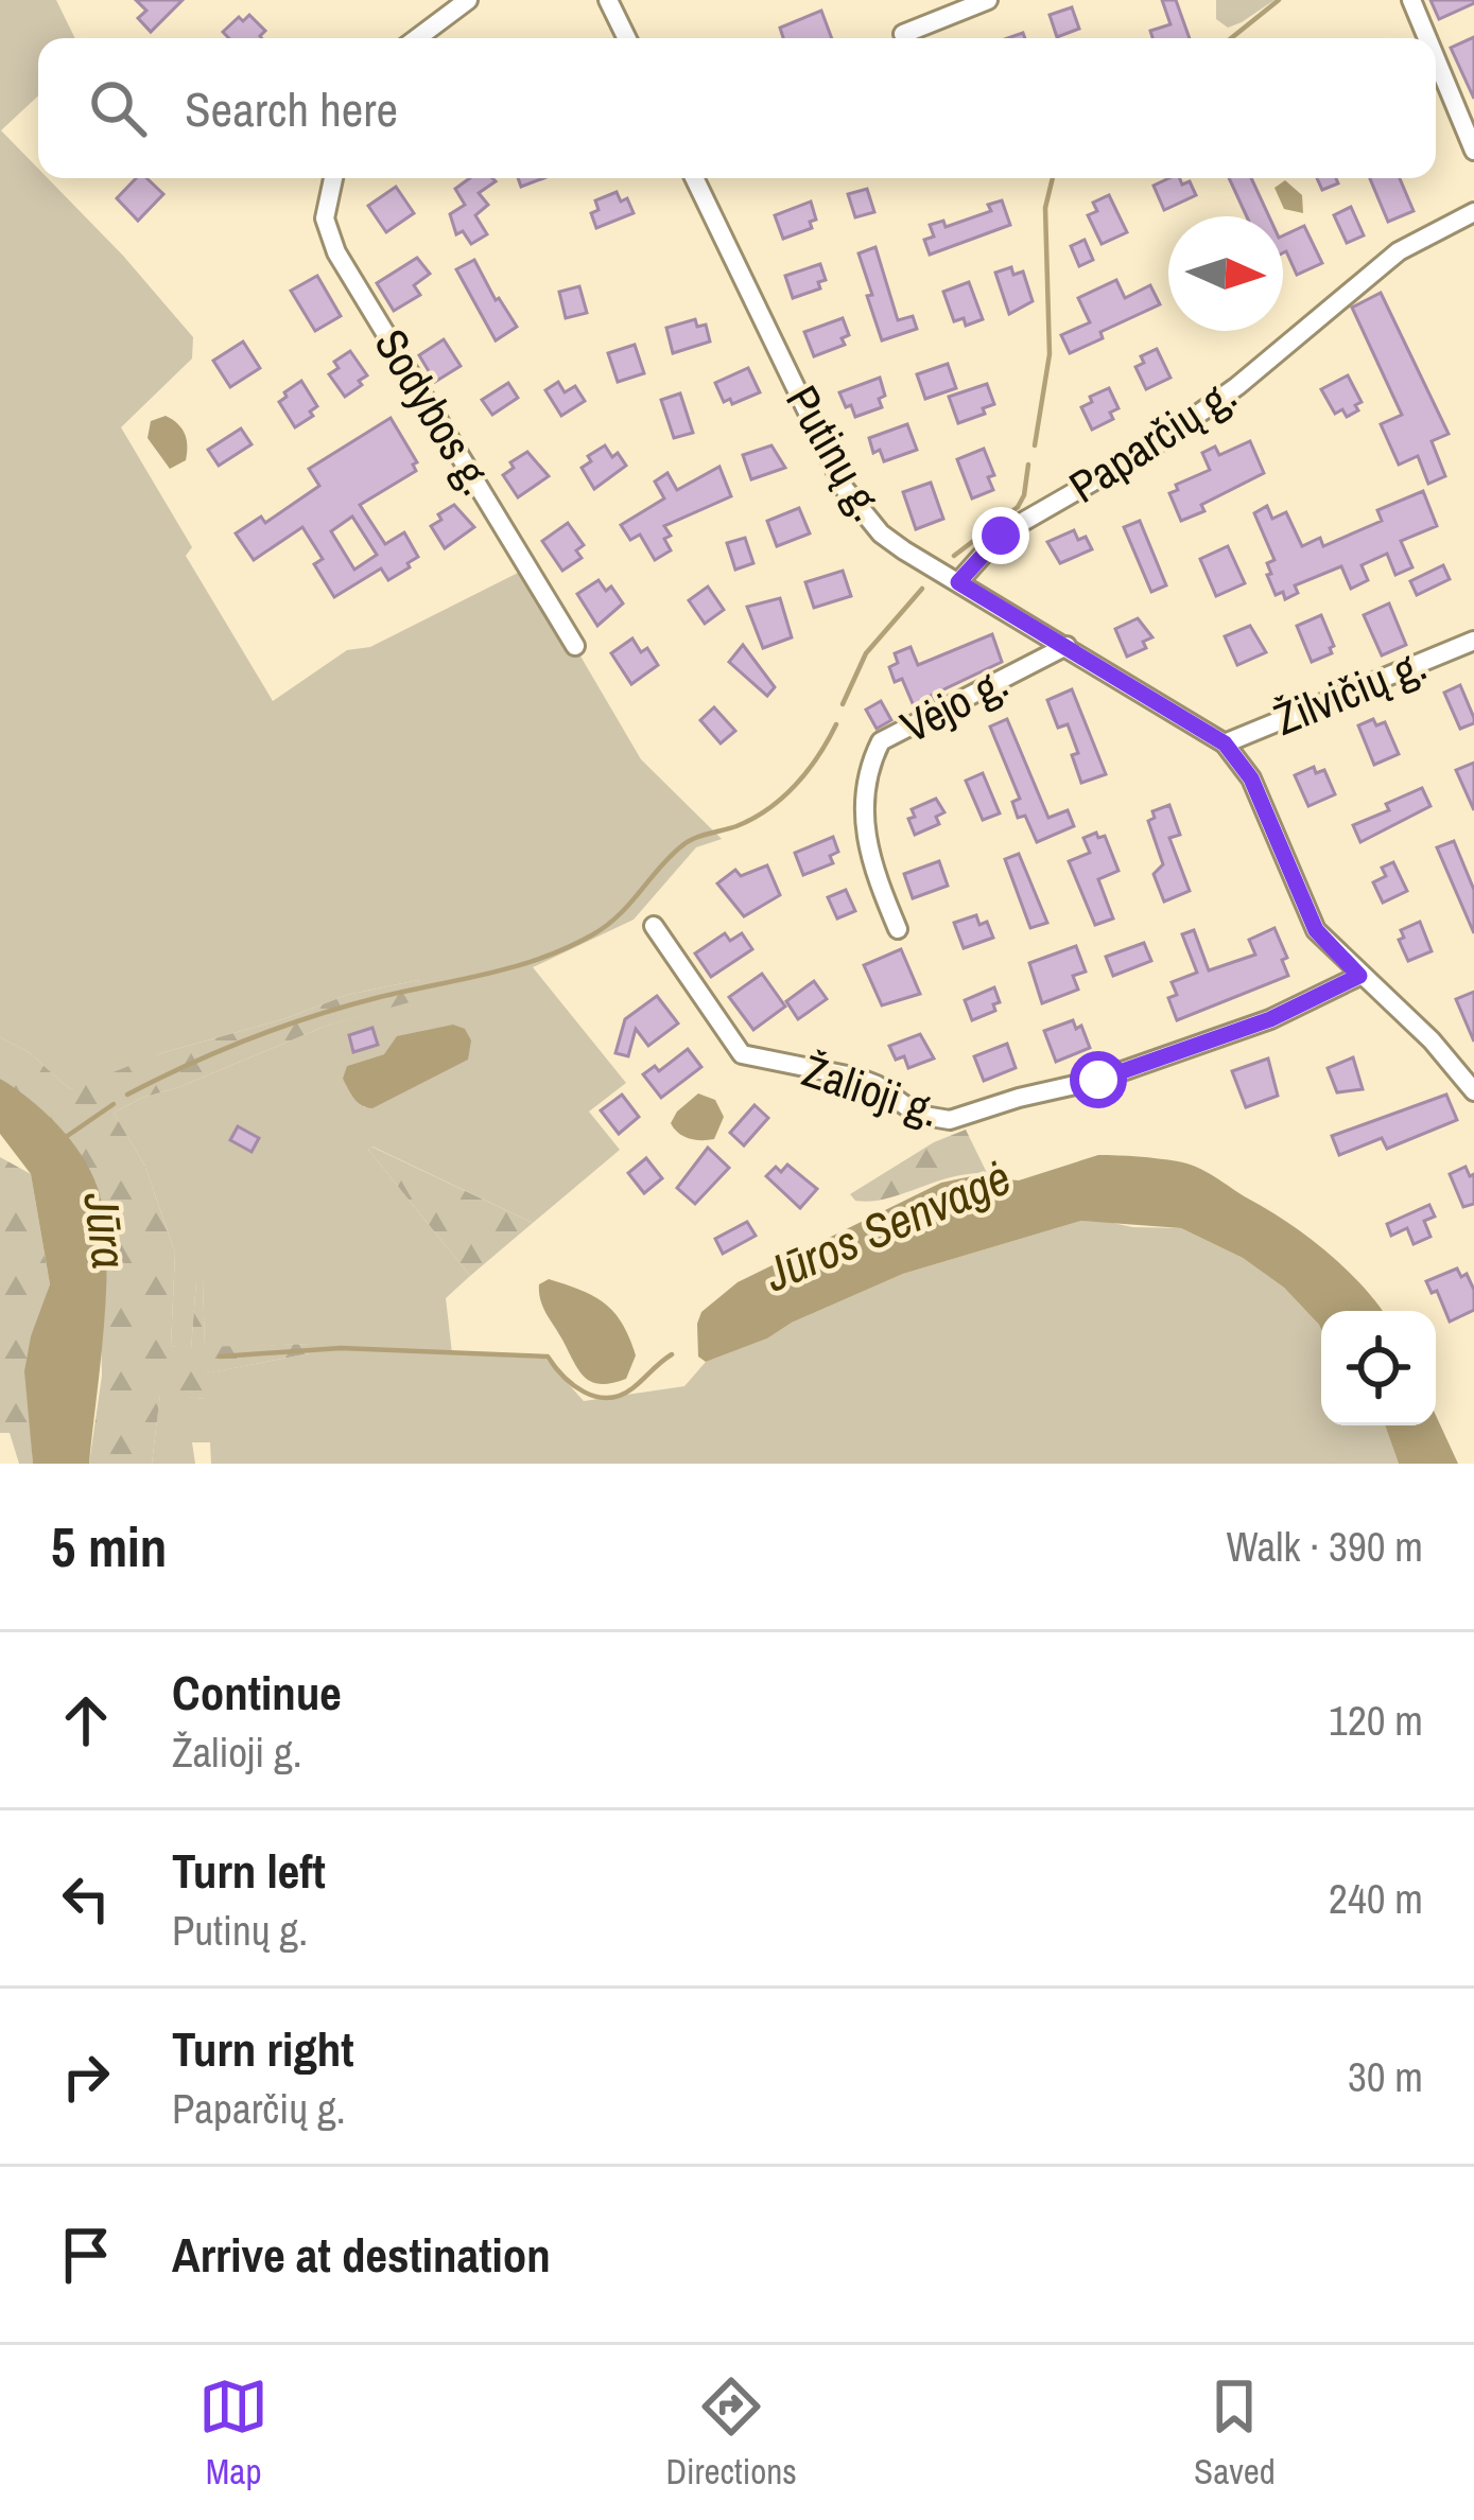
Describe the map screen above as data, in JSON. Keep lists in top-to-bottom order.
{
  "streets": {
    "street": [
      "Sodybos g.",
      "Paparčių g.",
      "Putinų g.",
      "Žilvičių g.",
      "Vėjo g.",
      "Žalioji g."
    ]
  },
  "crossings": [
    ["Paparčių g.", "Putinų g."],
    ["Putinų g.", "Žilvičių g."],
    ["Putinų g.", "Vėjo g."],
    ["Putinų g.", "Žalioji g."]
  ],
  "water": ["Jūros Senvagė", "Jūra"],
  "north": "right",
  "page": {
    "search": "Search here",
    "heading": ["5 min", "Walk · 390 m"],
    "list": [
      ["Continue", "Žalioji g.", "120 m"],
      ["Turn left", "Putinų g.", "240 m"],
      ["Turn right", "Paparčių g.", "30 m"],
      "Arrive at destination"
    ],
    "nav": ["Map", "Directions", "Saved"]
  }
}
